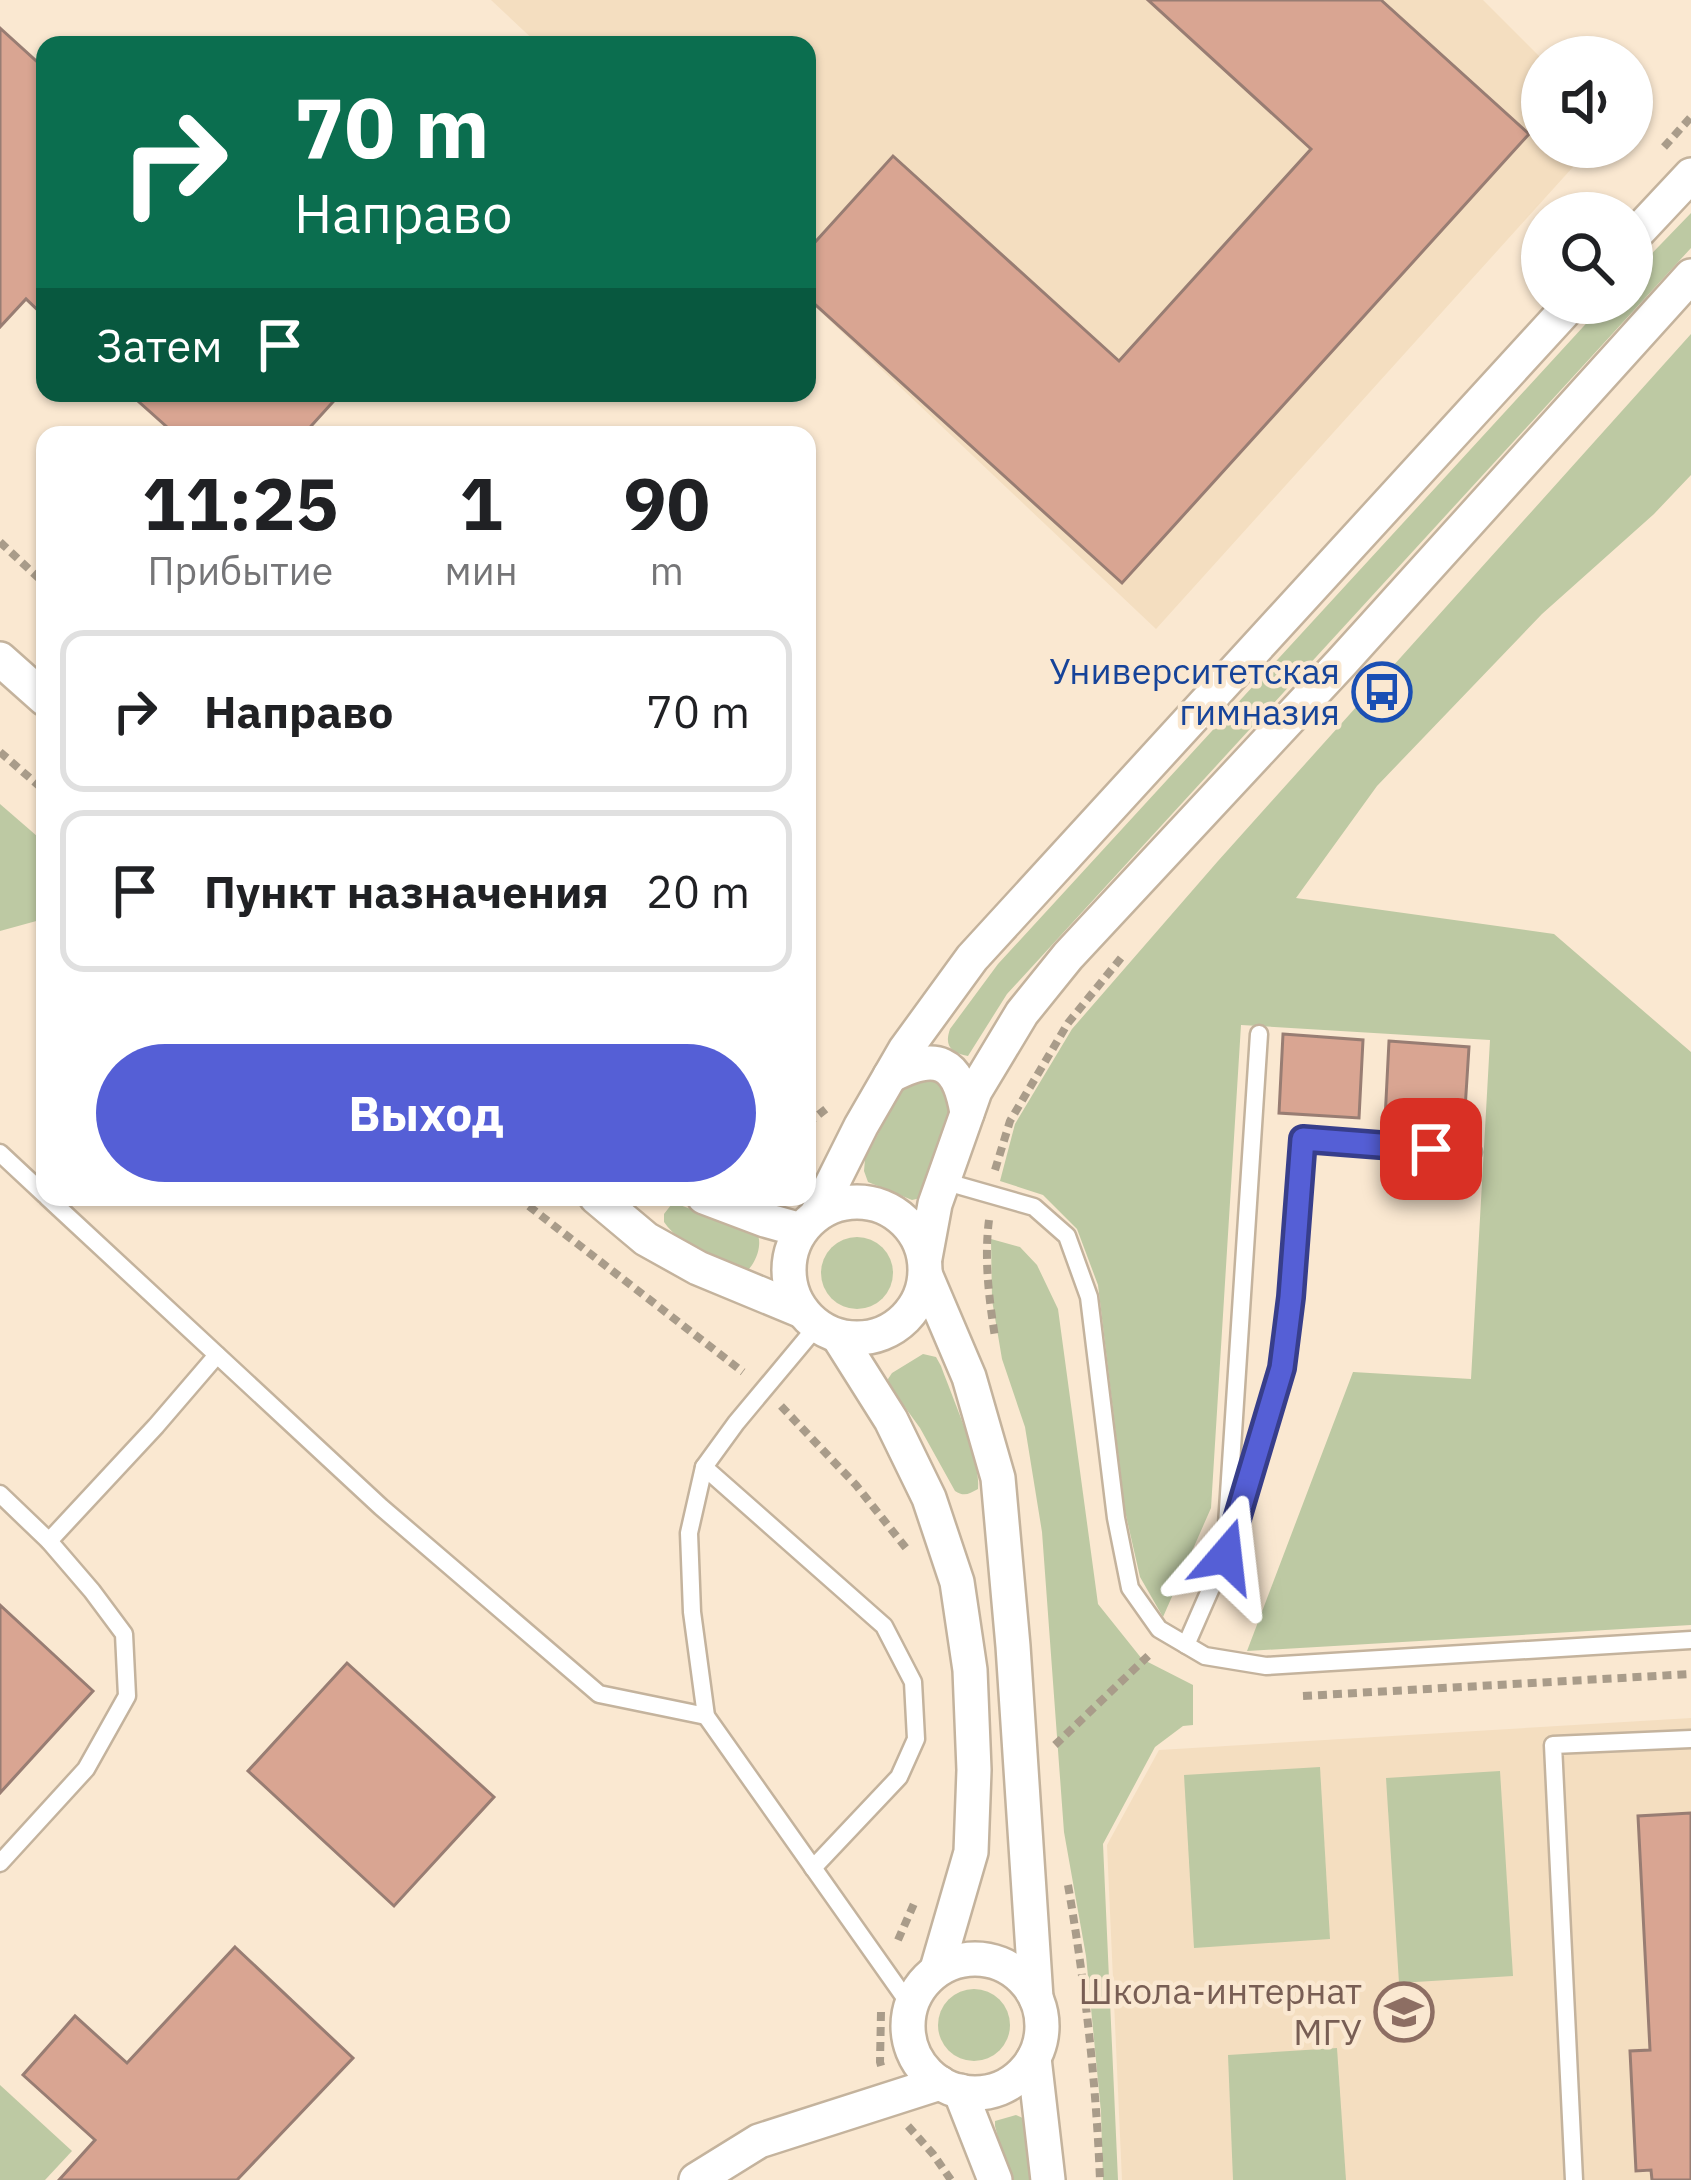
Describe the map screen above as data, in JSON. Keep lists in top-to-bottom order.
{
  "places": {
    "bus stop": ["Университетская гимназия"],
    "school or university": ["Школа-интернат МГУ"]
  },
  "page": {
    "turn": ["70 m", "Направо"],
    "then": "Затем",
    "eta": [
      "11:25",
      "Прибытие",
      "1",
      "мин",
      "90",
      "m"
    ],
    "list": [
      {
        "name": "Направо",
        "value": "70 m"
      },
      {
        "name": "Пункт назначения",
        "value": "20 m"
      }
    ],
    "buttons": "Выход"
  }
}
